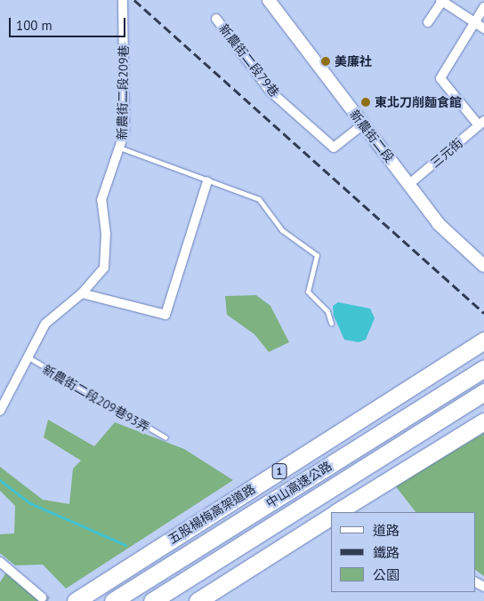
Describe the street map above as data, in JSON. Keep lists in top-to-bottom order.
{
  "streets": {
    "highway": ["1", "中山高速公路", "五股楊梅高架道路"],
    "street": [
      "新農街二段79巷",
      "新農街二段209巷",
      "新農街二段",
      "三元街"
    ],
    "lane": ["新農街二段209巷93弄"]
  },
  "crossings": [
    ["新農街二段79巷", "新農街二段"],
    ["新農街二段209巷", "新農街二段209巷93弄"],
    ["新農街二段", "三元街"]
  ],
  "places": ["美廉社", "東北刀削麵食館"],
  "legend": ["道路", "鐵路", "公園"],
  "scale_bar": "100 m"
}
